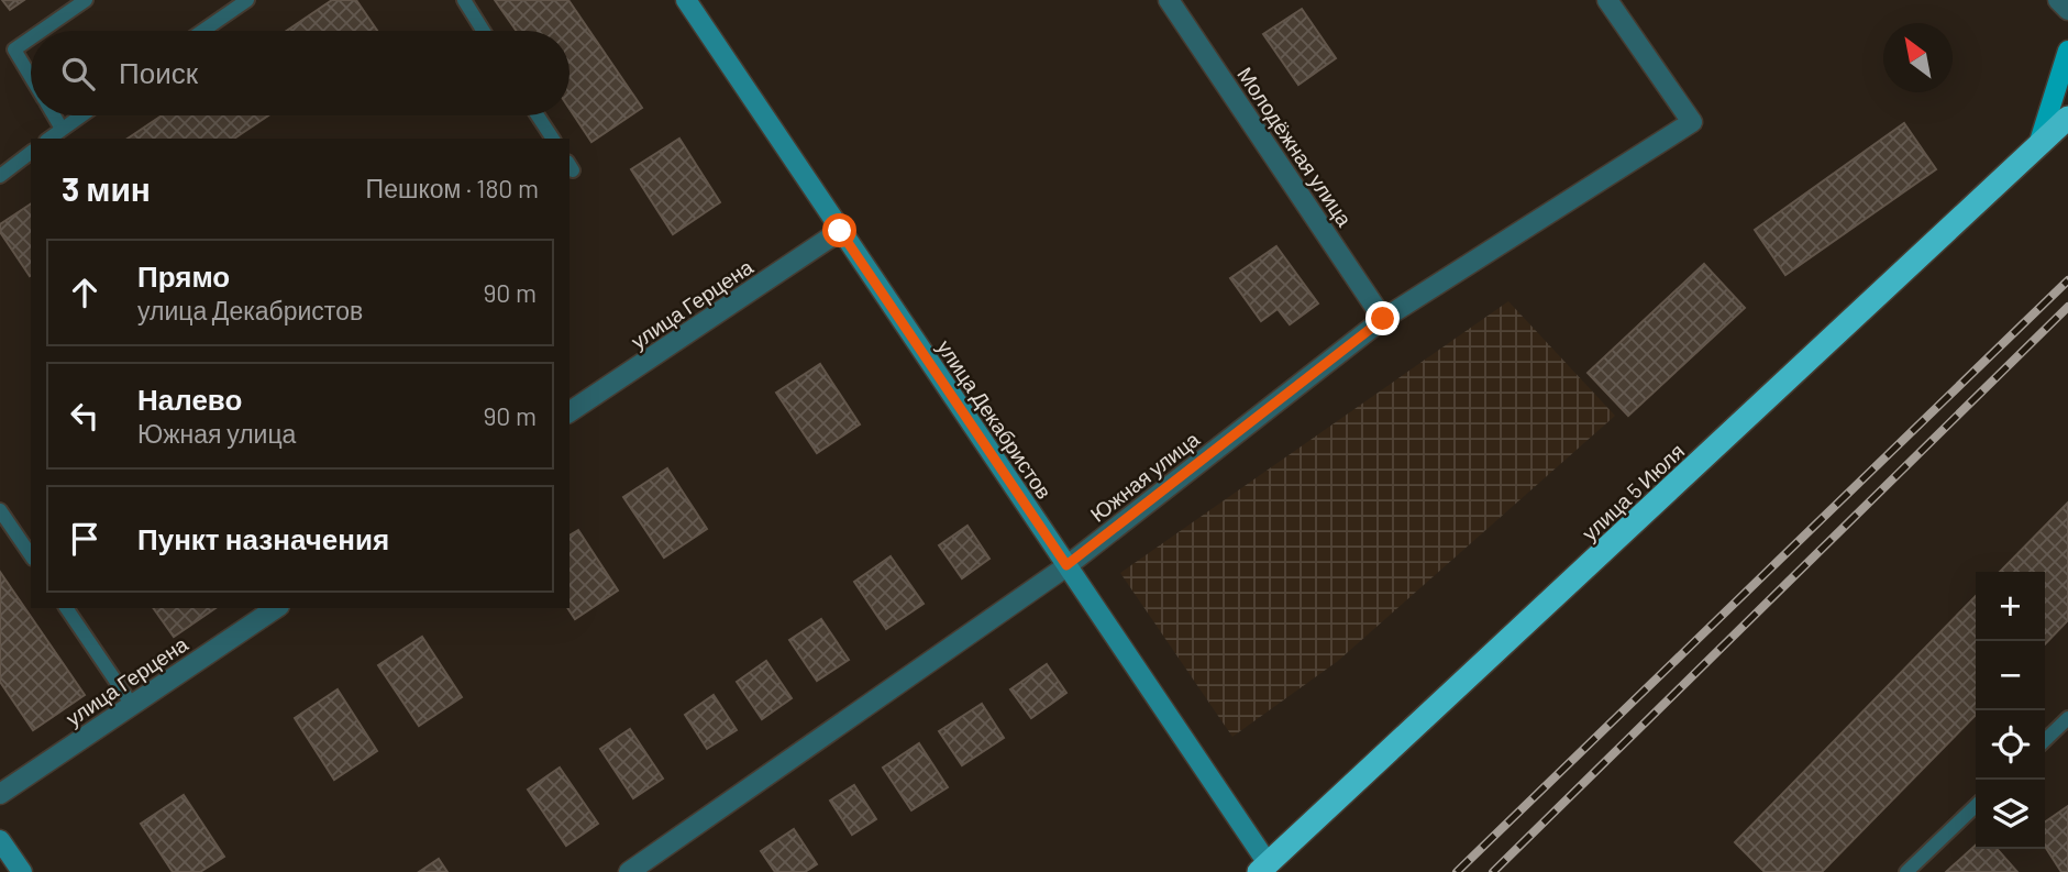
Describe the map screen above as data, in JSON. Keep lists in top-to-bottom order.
{
  "streets": {
    "highway": ["улица 5 Июля"],
    "main road": ["улица Декабристов"],
    "street": ["Молодёжная улица", "улица Герцена", "Южная улица"]
  },
  "crossings": [
    ["Молодёжная улица", "Южная улица"],
    ["улица Герцена", "улица Декабристов"],
    ["улица Декабристов", "Южная улица"],
    ["улица Декабристов", "улица 5 Июля"]
  ],
  "north": "top left",
  "page": {
    "search": "Поиск",
    "heading": ["3 мин", "Пешком · 180 m"],
    "list": [
      ["Прямо", "улица Декабристов", "90 m"],
      ["Налево", "Южная улица", "90 m"],
      "Пункт назначения"
    ],
    "map_buttons": ["+", "−"]
  }
}
